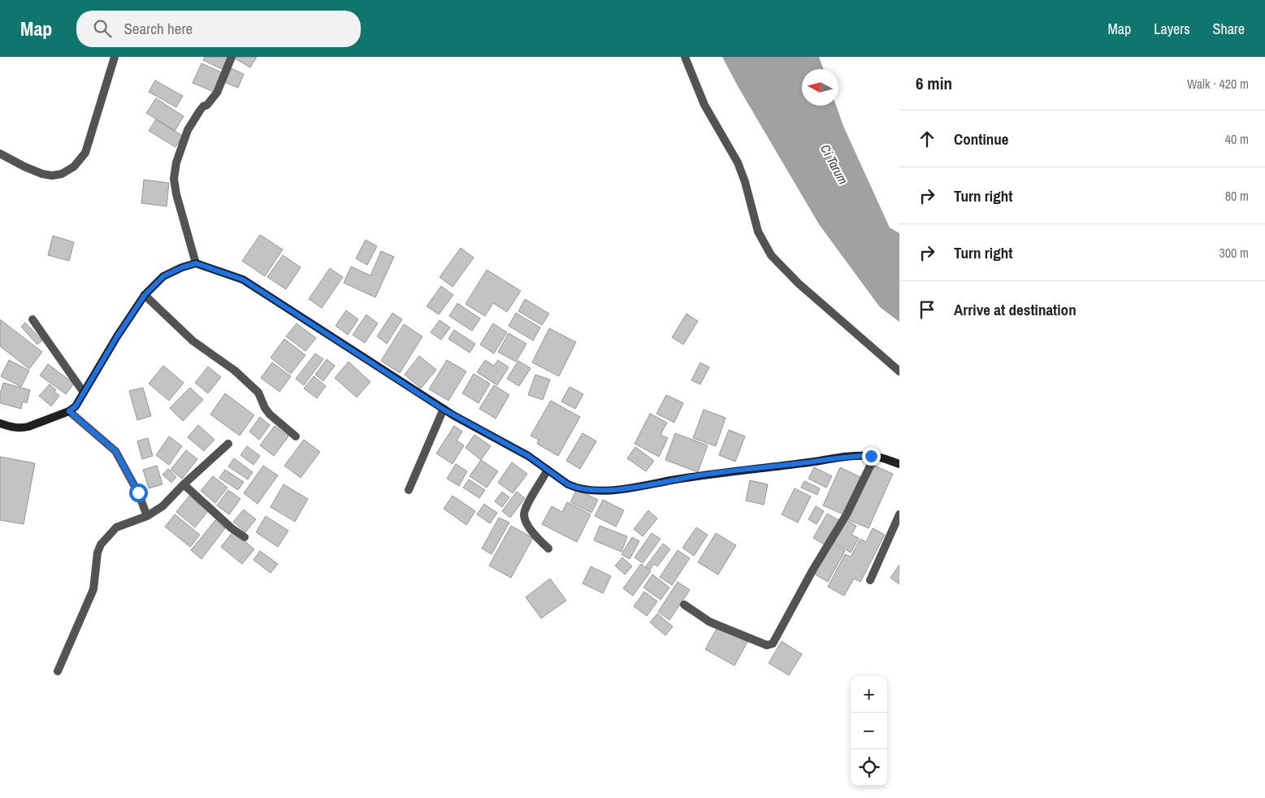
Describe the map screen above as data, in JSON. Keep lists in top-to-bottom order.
{
  "water": ["Ci Tarum"],
  "north": "left",
  "page": {
    "header": "Map",
    "search": "Search here",
    "nav": ["Map", "Layers", "Share"],
    "heading": ["6 min", "Walk · 420 m"],
    "list": [
      ["Continue", "40 m"],
      ["Turn right", "80 m"],
      ["Turn right", "300 m"],
      "Arrive at destination"
    ],
    "map_buttons": ["+", "−"]
  }
}
